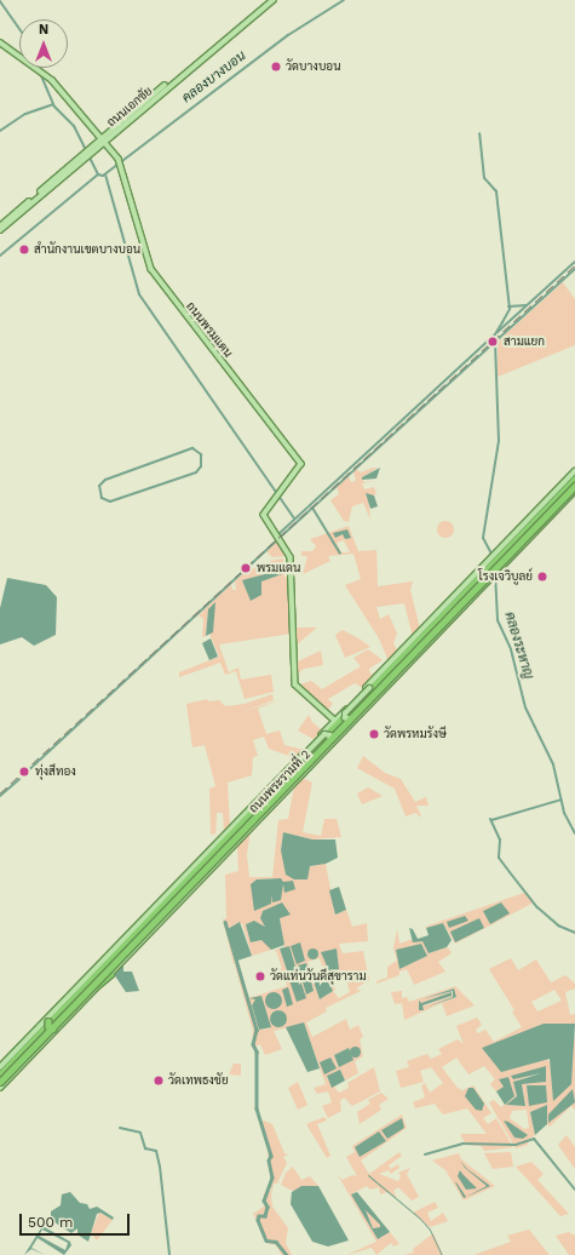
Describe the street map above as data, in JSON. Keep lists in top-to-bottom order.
{
  "streets": {
    "highway": ["ถนนพระรามที่ 2"],
    "main road": ["ถนนเอกชัย", "ถนนพรมแดน"]
  },
  "crossings": [
    ["ถนนเอกชัย", "ถนนพรมแดน"],
    ["ถนนพรมแดน", "ถนนพระรามที่ 2"]
  ],
  "water": ["คลองบางบอน", "คลองระหาญ"],
  "places": [
    "วัดบางบอน",
    "สำนักงานเขตบางบอน",
    "สามแยก",
    "พรมแดน",
    "โรงเจวิบูลย์",
    "วัดพรหมรังษี",
    "ทุ่งสีทอง",
    "วัดแท่นวันดีสุขาราม",
    "วัดเทพธงชัย"
  ],
  "scale_bar": "500 m",
  "north": "top"
}
